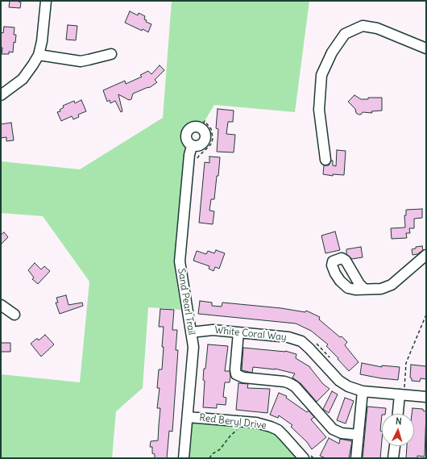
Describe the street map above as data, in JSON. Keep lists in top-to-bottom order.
{
  "streets": {
    "street": ["Sand Pearl Trail", "White Coral Way", "Red Beryl Drive"]
  },
  "crossings": [
    ["Sand Pearl Trail", "White Coral Way"],
    ["Sand Pearl Trail", "Red Beryl Drive"]
  ],
  "north": "top"
}
